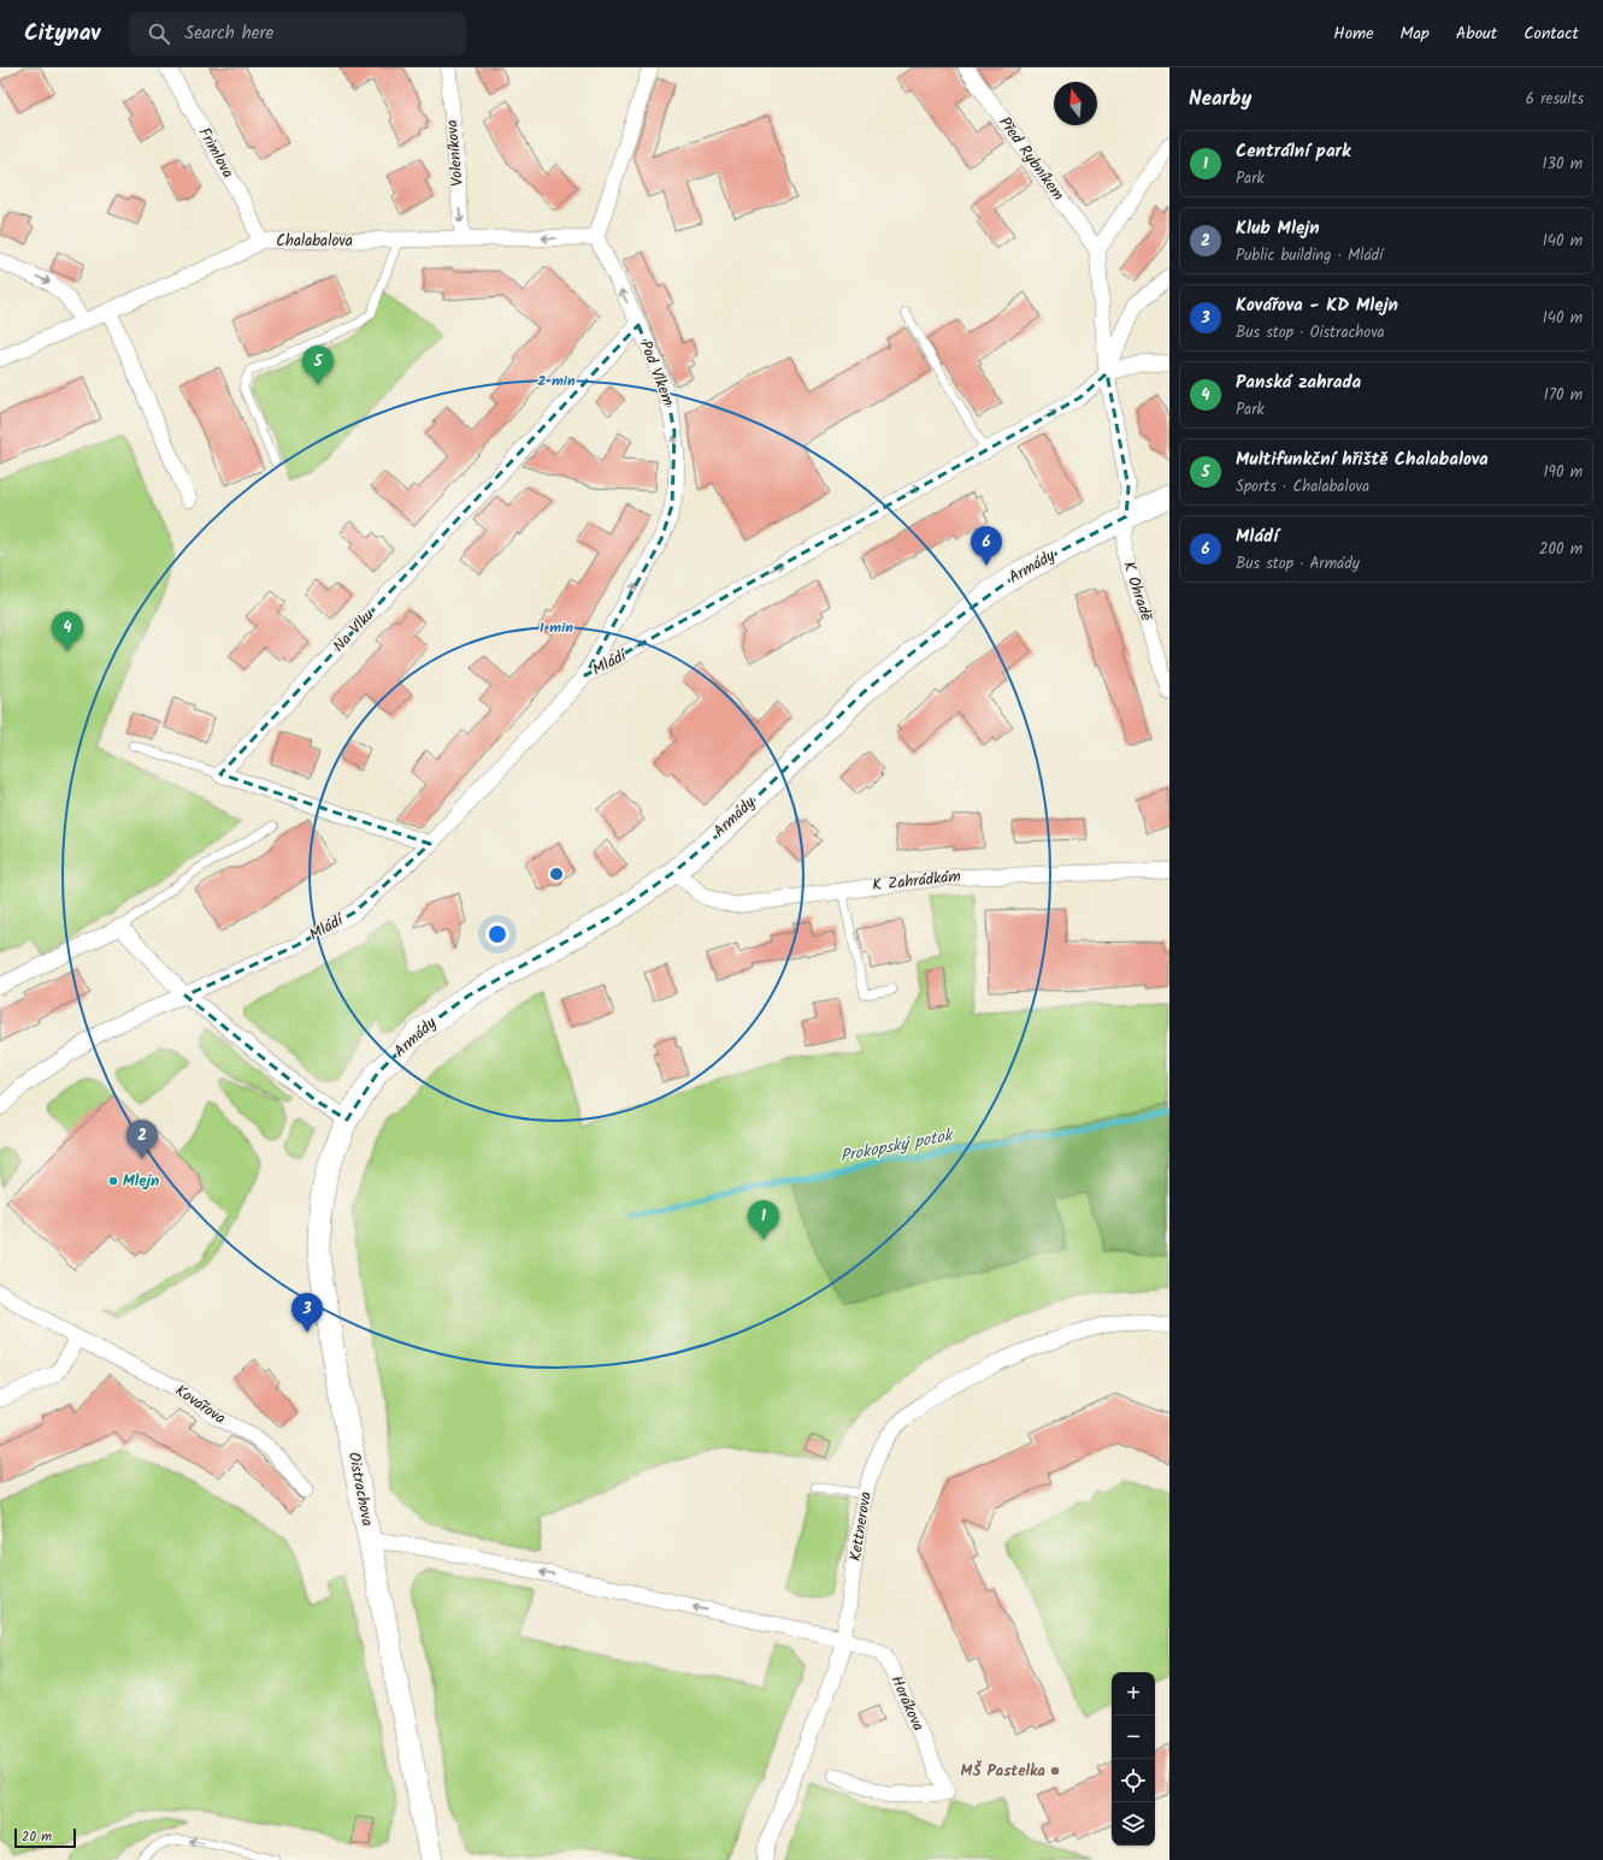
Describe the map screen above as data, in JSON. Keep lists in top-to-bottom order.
{
  "streets": {
    "street": [
      "Frimlova",
      "Voleníkova",
      "Před Rybníkem",
      "Chalabalova",
      "Pod Vlkem",
      "Armády",
      "K Ohradě",
      "Na Vlku",
      "Mládí",
      "K Zahrádkám",
      "Kovářova",
      "Oistrachova",
      "Kettnerova",
      "Horákova"
    ]
  },
  "crossings": [
    ["Frimlova", "Chalabalova"],
    ["Voleníkova", "Chalabalova"],
    ["Chalabalova", "Pod Vlkem"],
    ["Pod Vlkem", "Na Vlku"],
    ["Pod Vlkem", "Mládí"],
    ["Armády", "K Ohradě"],
    ["Armády", "K Zahrádkám"],
    ["Armády", "Oistrachova"],
    ["Oistrachova", "Horákova"],
    ["Kettnerova", "Horákova"]
  ],
  "one_way": [
    "Voleníkova",
    "Pod Vlkem",
    "Mládí",
    "Horákova"
  ],
  "water": ["Prokopský potok"],
  "places": ["Mlejn", "MŠ Pastelka"],
  "scale_bar": "20 m",
  "north": "top",
  "page": {
    "header": "Citynav",
    "search": "Search here",
    "nav": [
      "Home",
      "Map",
      "About",
      "Contact"
    ],
    "heading": ["Nearby", "6 results"],
    "list": [
      {
        "mark": "1",
        "name": "Centrální park",
        "note": "Park",
        "value": "130 m"
      },
      {
        "mark": "2",
        "name": "Klub Mlejn",
        "note": "Public building · Mládí",
        "value": "140 m"
      },
      {
        "mark": "3",
        "name": "Kovářova - KD Mlejn",
        "note": "Bus stop · Oistrachova",
        "value": "140 m"
      },
      {
        "mark": "4",
        "name": "Panská zahrada",
        "note": "Park",
        "value": "170 m"
      },
      {
        "mark": "5",
        "name": "Multifunkční hřiště Chalabalova",
        "note": "Sports · Chalabalova",
        "value": "190 m"
      },
      {
        "mark": "6",
        "name": "Mládí",
        "note": "Bus stop · Armády",
        "value": "200 m"
      }
    ],
    "pins": [
      "5",
      "6",
      "4",
      "2",
      "1",
      "3"
    ],
    "map_buttons": ["+", "−"],
    "scale": "20 m"
  },
  "rings": ["2 min", "1 min"]
}
